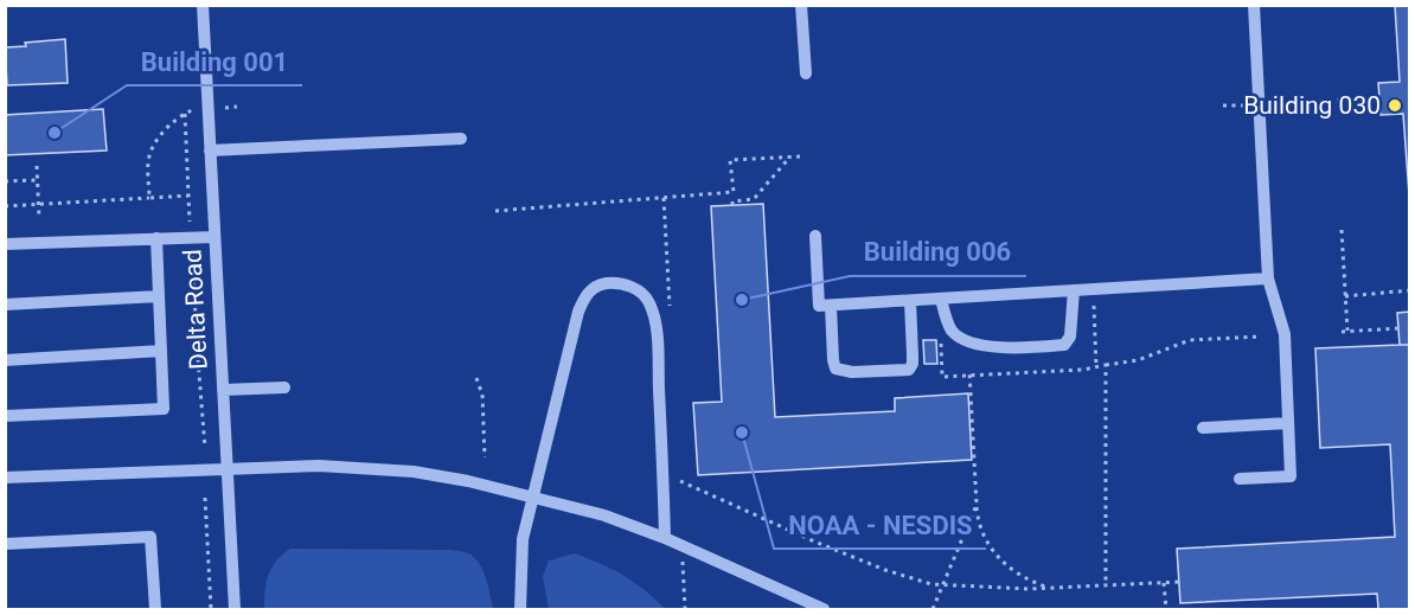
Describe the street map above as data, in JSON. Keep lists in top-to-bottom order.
{
  "streets": {
    "street": ["Delta Road"]
  },
  "places": [
    "Building 030",
    "Building 001",
    "Building 006",
    "NOAA - NESDIS"
  ]
}
